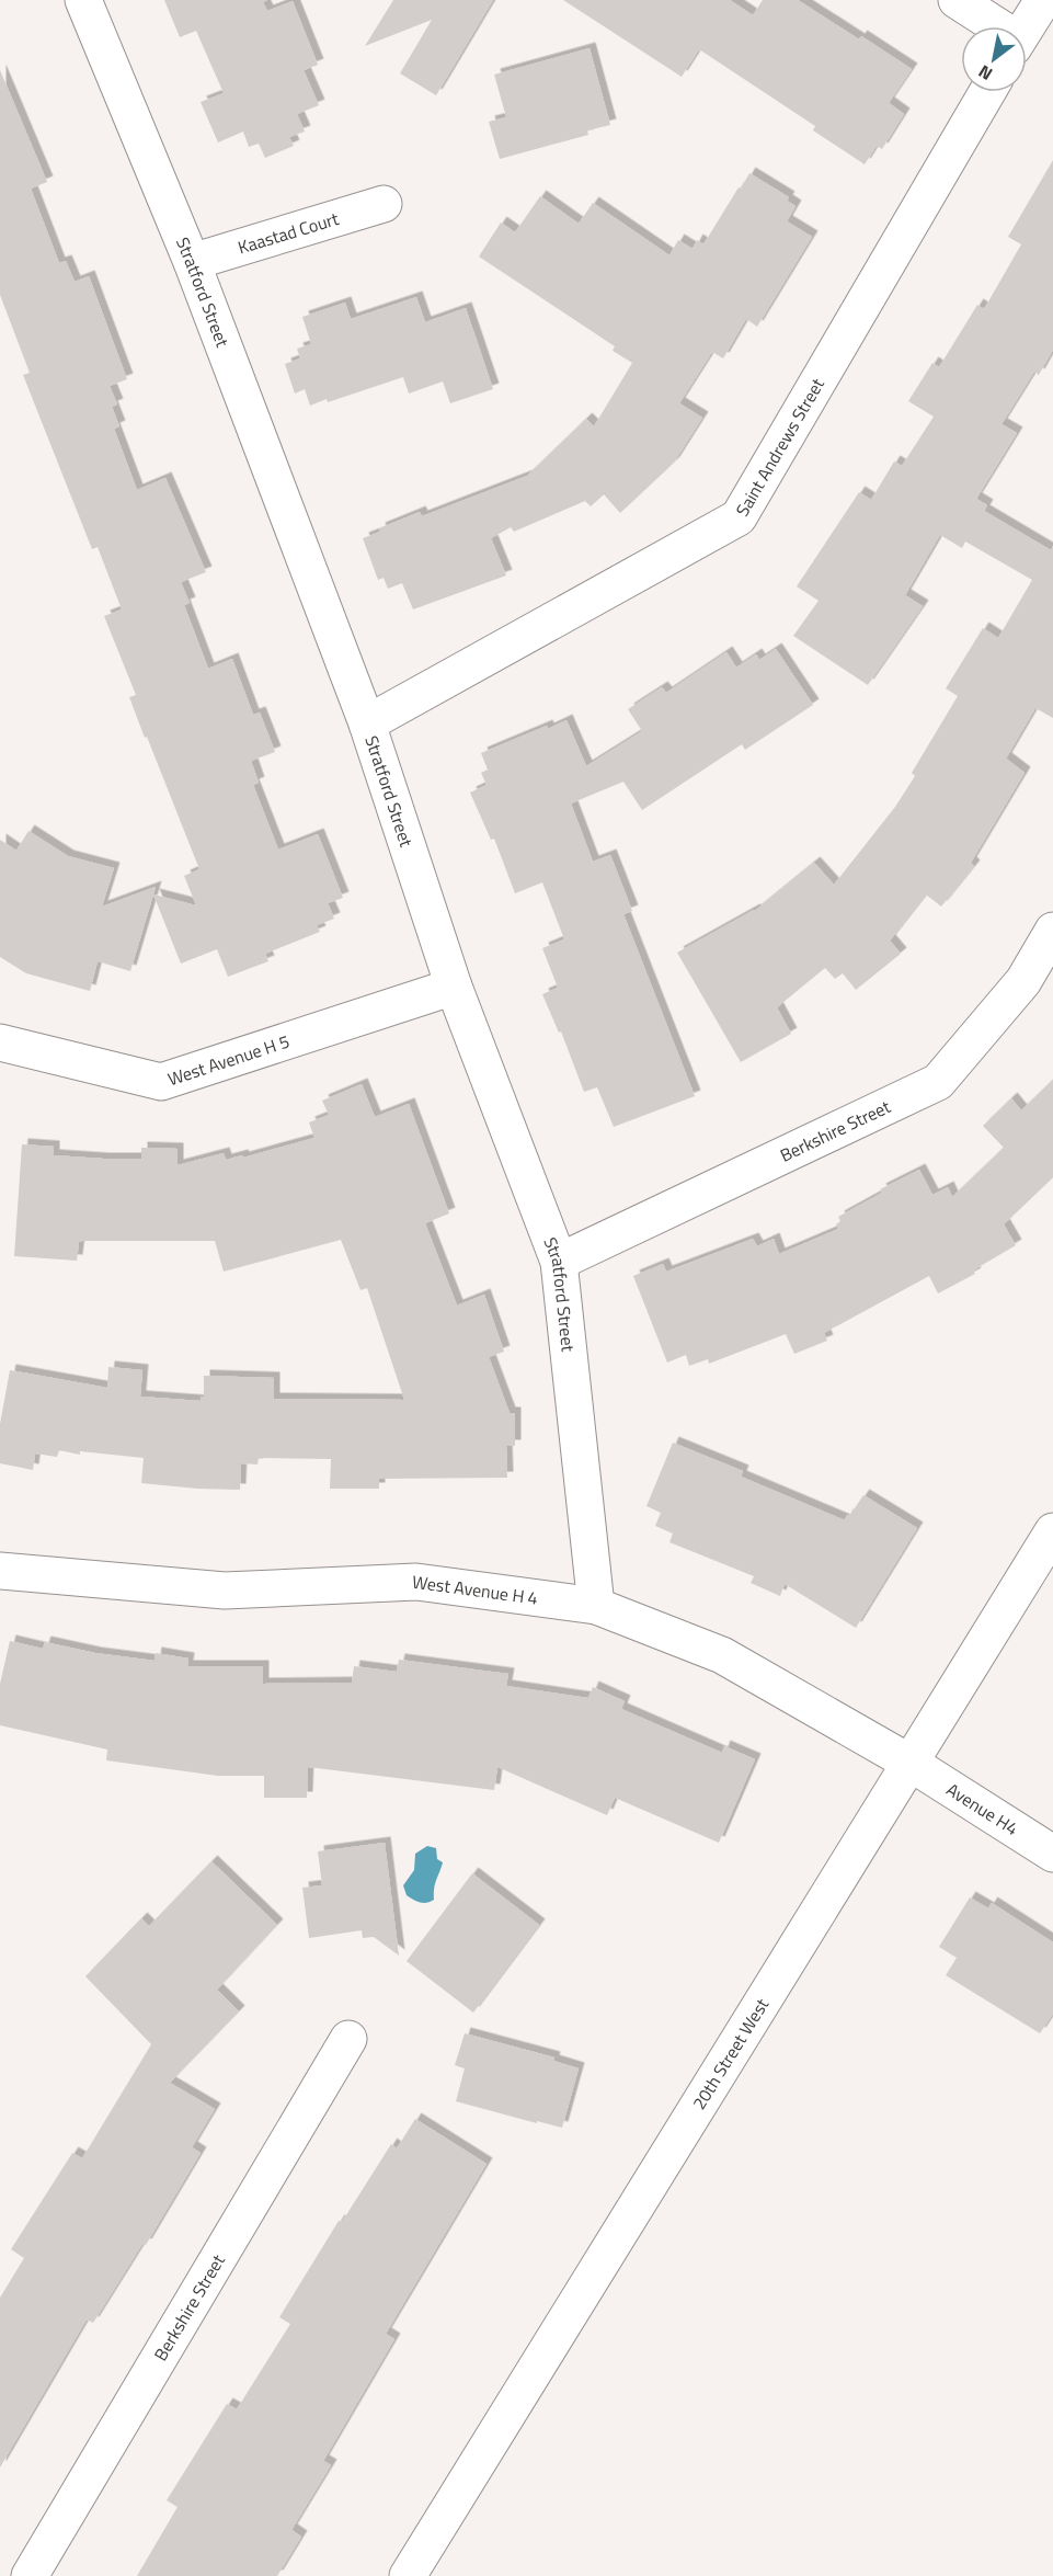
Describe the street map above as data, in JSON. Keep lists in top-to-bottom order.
{
  "streets": {
    "street": [
      "Kaastad Court",
      "Stratford Street",
      "Saint Andrews Street",
      "West Avenue H 5",
      "Berkshire Street",
      "West Avenue H 4",
      "Avenue H4",
      "20th Street West"
    ]
  },
  "crossings": [
    ["Kaastad Court", "Stratford Street"],
    ["Stratford Street", "Saint Andrews Street"],
    ["Stratford Street", "West Avenue H 5"],
    ["Stratford Street", "Berkshire Street"],
    ["Stratford Street", "West Avenue H 4"],
    ["West Avenue H 4", "Avenue H4"],
    ["West Avenue H 4", "20th Street West"],
    ["Avenue H4", "20th Street West"]
  ],
  "north": "bottom left"
}
